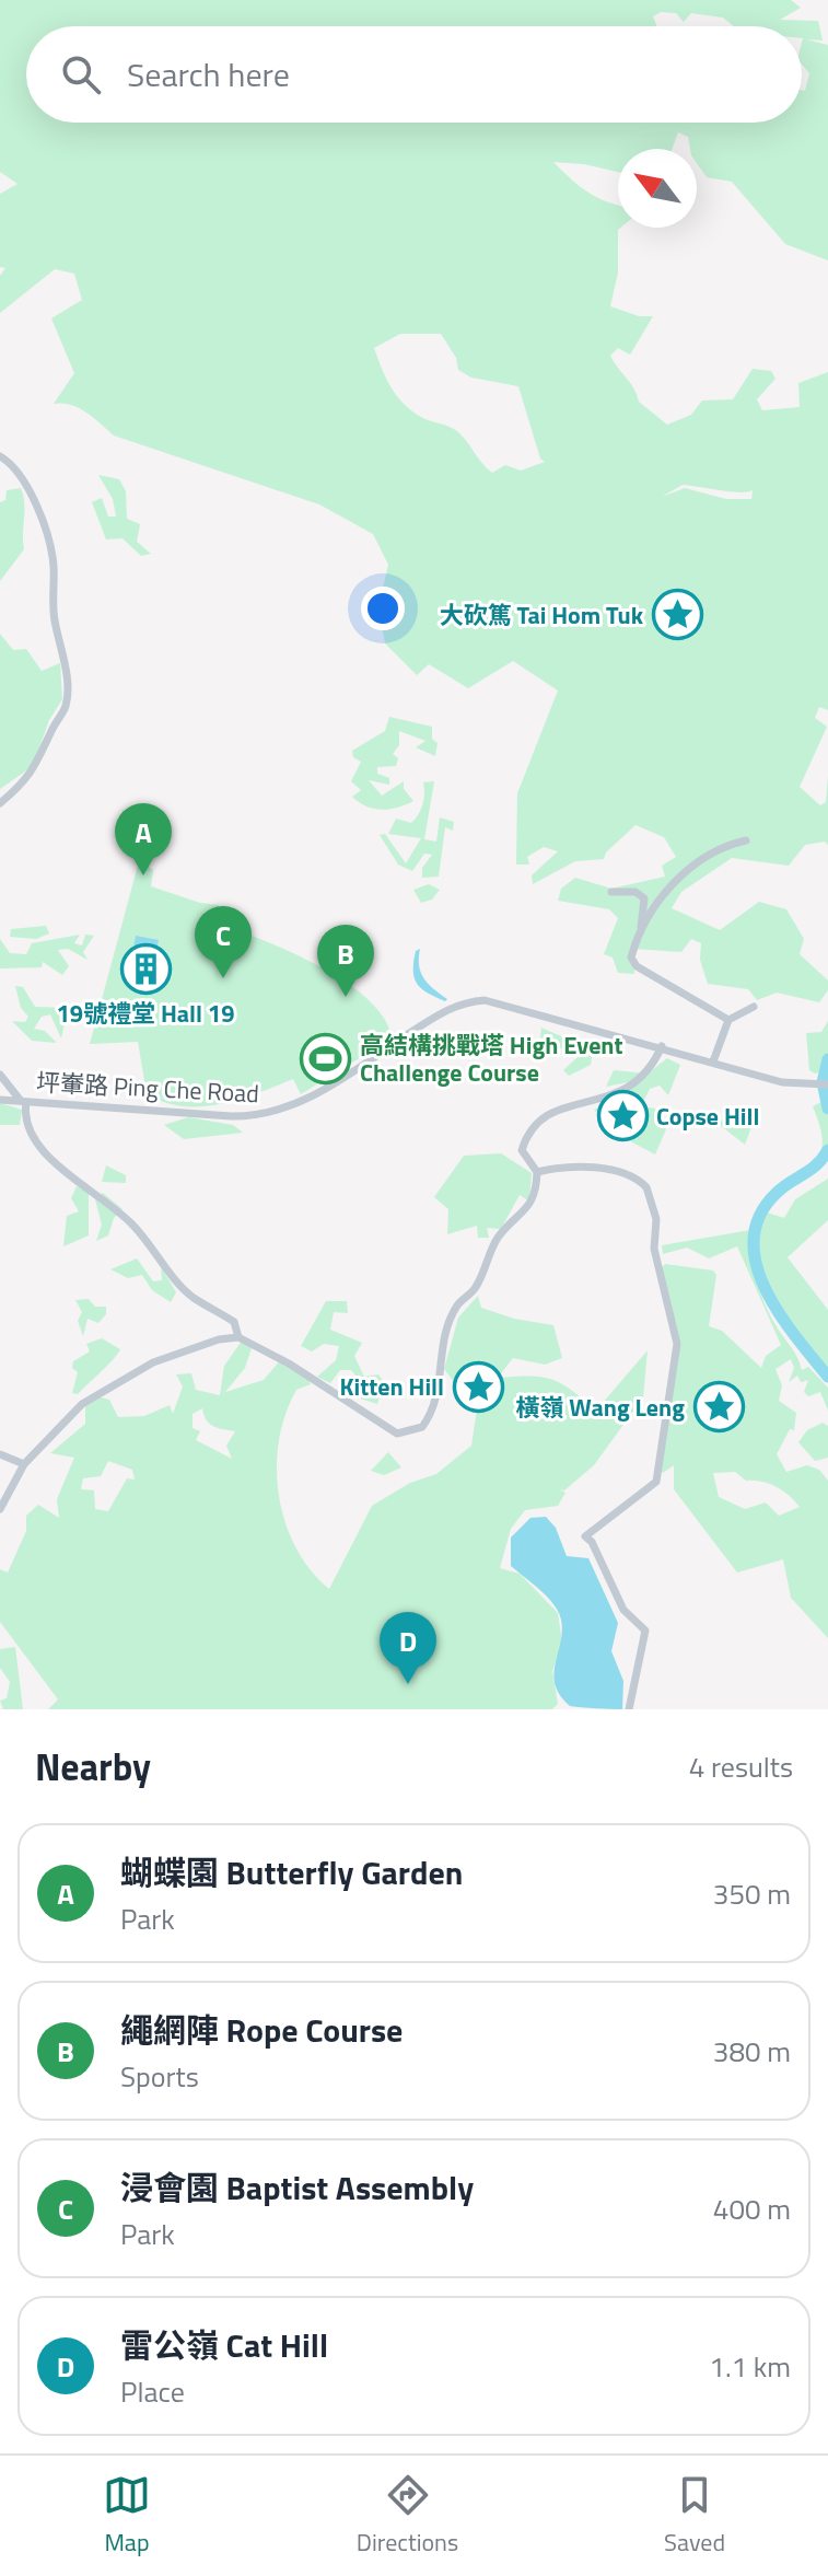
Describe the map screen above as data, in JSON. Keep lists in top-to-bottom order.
{
  "streets": {
    "street": ["坪輋路 Ping Che Road"]
  },
  "places": {
    "place": [
      "大砍篤 Tai Hom Tuk",
      "Copse Hill",
      "Kitten Hill",
      "橫嶺 Wang Leng"
    ],
    "building": ["19號禮堂 Hall 19"],
    "sports": ["高結構挑戰塔 High Event Challenge Course"]
  },
  "north": "top left",
  "page": {
    "search": "Search here",
    "pins": [
      "A",
      "C",
      "B",
      "D"
    ],
    "heading": ["Nearby", "4 results"],
    "list": [
      {
        "mark": "A",
        "name": "蝴蝶園 Butterfly Garden",
        "note": "Park",
        "value": "350 m"
      },
      {
        "mark": "B",
        "name": "繩網陣 Rope Course",
        "note": "Sports",
        "value": "380 m"
      },
      {
        "mark": "C",
        "name": "浸會園 Baptist Assembly",
        "note": "Park",
        "value": "400 m"
      },
      {
        "mark": "D",
        "name": "雷公嶺 Cat Hill",
        "note": "Place",
        "value": "1.1 km"
      }
    ],
    "nav": ["Map", "Directions", "Saved"]
  }
}
